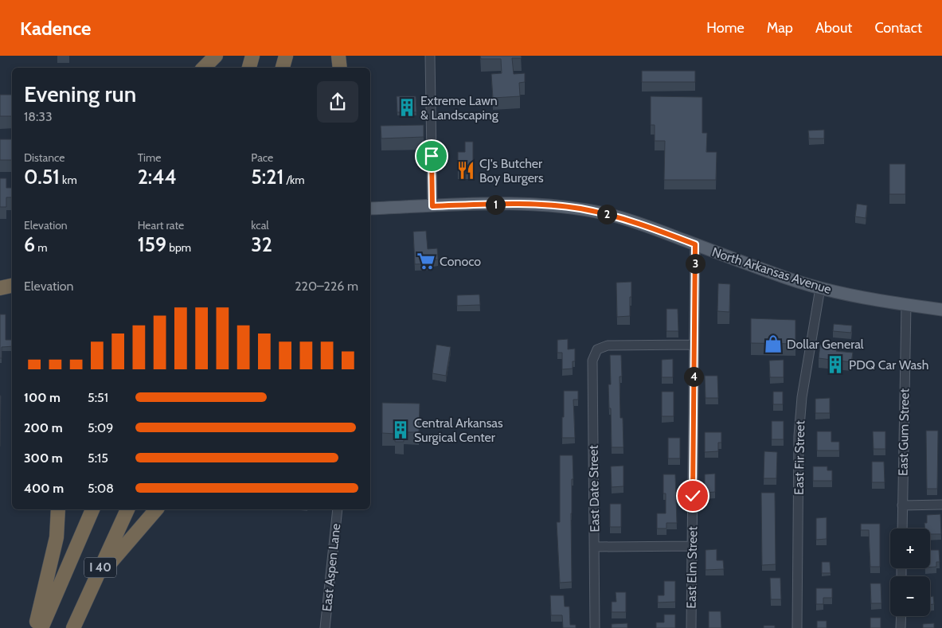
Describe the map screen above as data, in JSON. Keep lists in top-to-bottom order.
{
  "streets": {
    "highway": ["I 40"],
    "main road": ["North Arkansas Avenue"],
    "street": [
      "East Gum Street",
      "East Fir Street",
      "East Date Street",
      "East Aspen Lane",
      "East Elm Street"
    ]
  },
  "crossings": [
    ["North Arkansas Avenue", "East Gum Street"],
    ["North Arkansas Avenue", "East Fir Street"],
    ["North Arkansas Avenue", "East Elm Street"],
    ["East Date Street", "East Elm Street"]
  ],
  "places": {
    "building": ["Extreme Lawn & Landscaping", "PDQ Car Wash", "Central Arkansas Surgical Center"],
    "restaurant": ["CJ's Butcher Boy Burgers"],
    "supermarket": ["Conoco"],
    "shop": ["Dollar General"]
  },
  "page": {
    "header": "Kadence",
    "nav": [
      "Home",
      "Map",
      "About",
      "Contact"
    ],
    "heading": ["Evening run", "18:33"],
    "stats": [
      ["Distance", "0.51 km"],
      ["Time", "2:44"],
      ["Pace", "5:21 /km"],
      ["Elevation", "6 m"],
      ["Heart rate", "159 bpm"],
      ["kcal", "32"]
    ],
    "pins": [
      "1",
      "2",
      "3",
      "4"
    ],
    "chart": ["Elevation", "220–226 m"],
    "list": [
      {
        "name": "100 m",
        "note": "5:51"
      },
      {
        "name": "200 m",
        "note": "5:09"
      },
      {
        "name": "300 m",
        "note": "5:15"
      },
      {
        "name": "400 m",
        "note": "5:08"
      }
    ],
    "map_buttons": ["+", "−"]
  }
}
